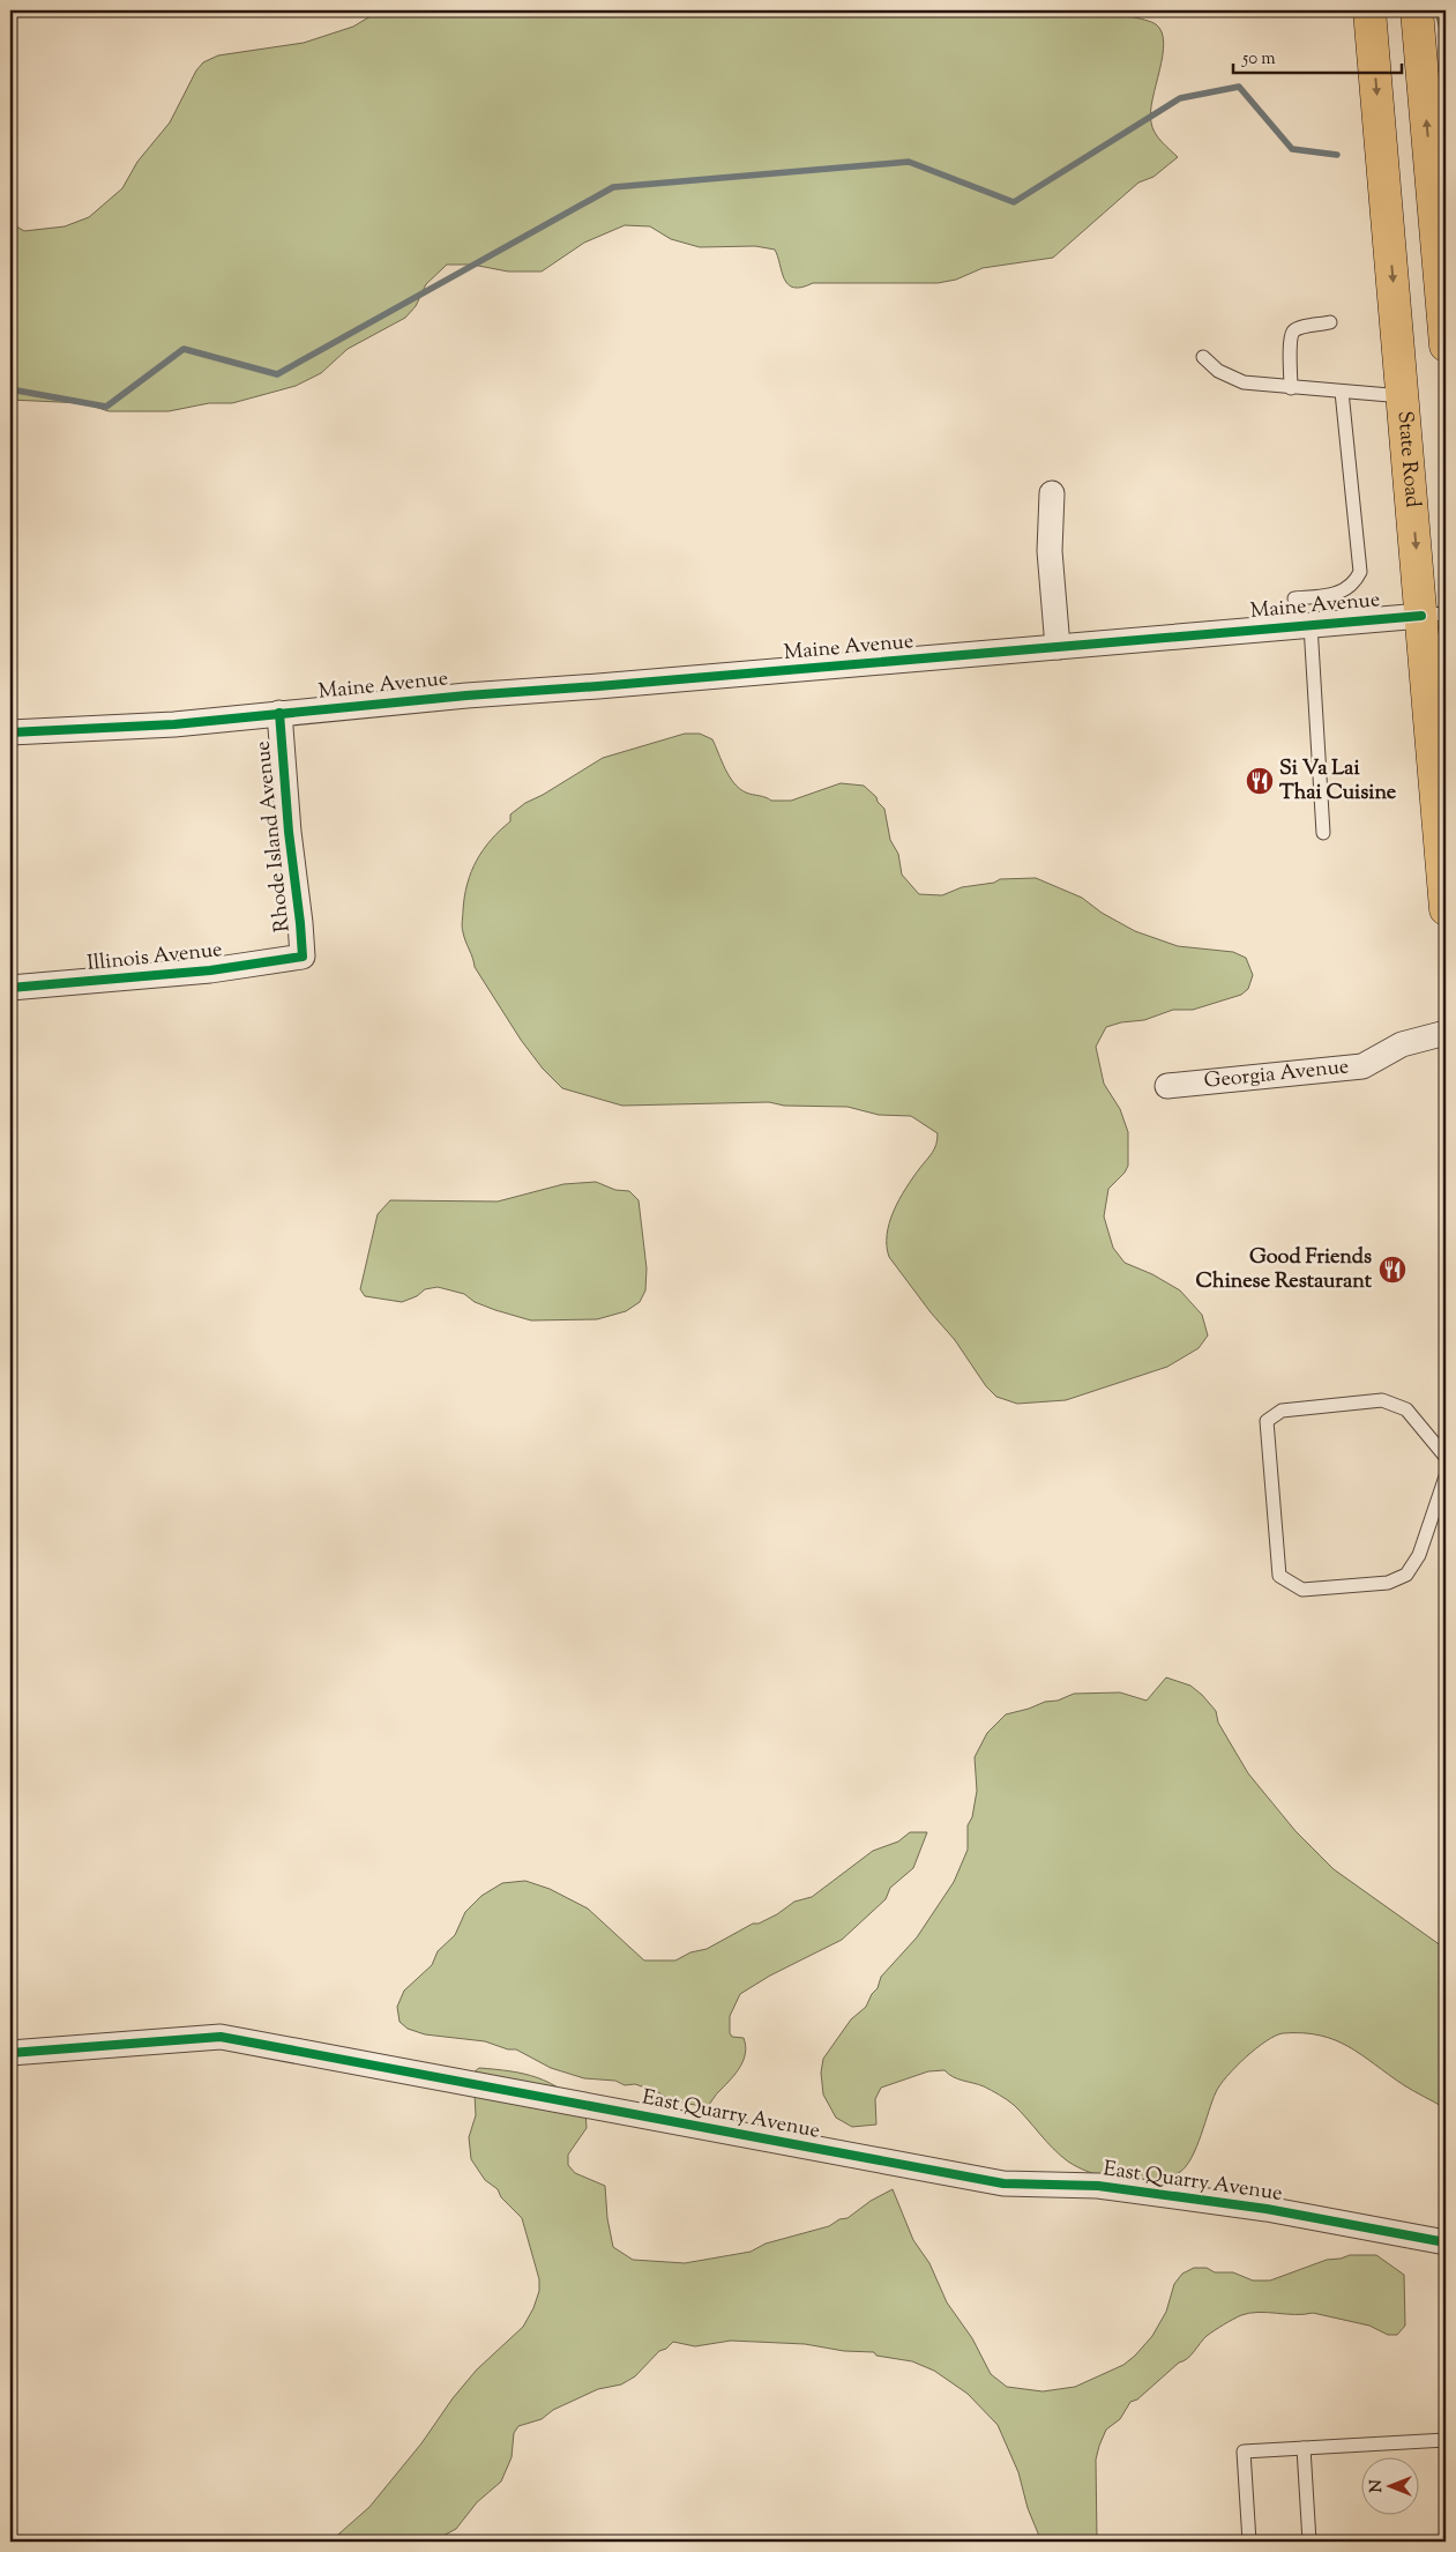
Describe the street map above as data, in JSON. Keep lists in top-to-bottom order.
{
  "streets": {
    "main road": ["State Road"],
    "street": [
      "Maine Avenue",
      "Rhode Island Avenue",
      "Illinois Avenue",
      "Georgia Avenue",
      "East Quarry Avenue"
    ]
  },
  "crossings": [
    ["State Road", "Maine Avenue"],
    ["Maine Avenue", "Rhode Island Avenue"],
    ["Rhode Island Avenue", "Illinois Avenue"]
  ],
  "places": {
    "restaurant": ["Si Va Lai Thai Cuisine", "Good Friends Chinese Restaurant"]
  },
  "scale_bar": "50 m",
  "north": "left"
}
